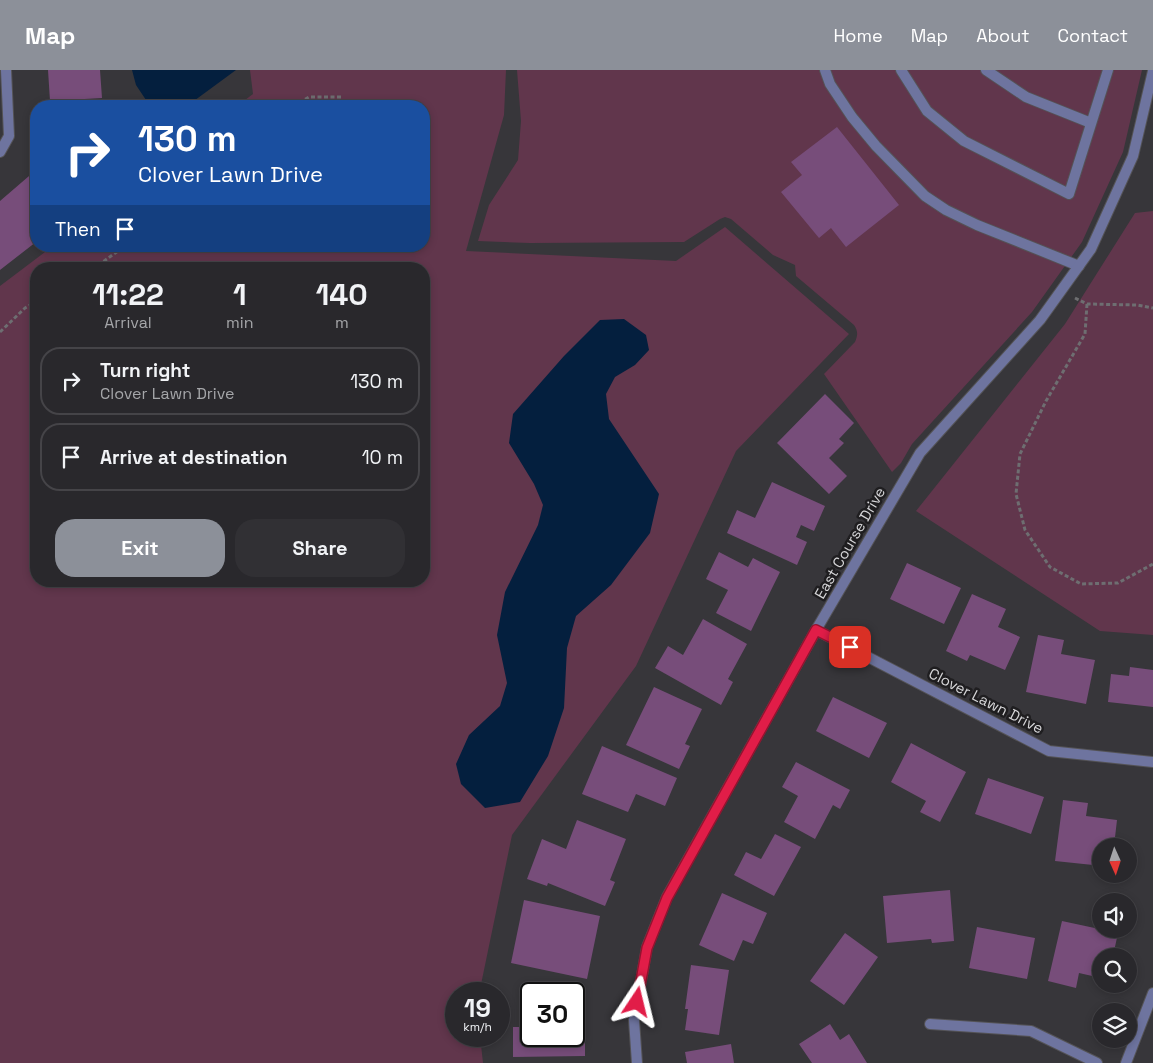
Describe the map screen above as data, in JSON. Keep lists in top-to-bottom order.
{
  "streets": {
    "street": ["East Course Drive", "Clover Lawn Drive"]
  },
  "crossings": [
    ["East Course Drive", "Clover Lawn Drive"]
  ],
  "north": "bottom",
  "page": {
    "header": "Map",
    "nav": [
      "Home",
      "Map",
      "About",
      "Contact"
    ],
    "turn": ["130 m", "Clover Lawn Drive"],
    "then": "Then",
    "eta": [
      "11:22",
      "Arrival",
      "1",
      "min",
      "140",
      "m"
    ],
    "list": [
      {
        "name": "Turn right",
        "note": "Clover Lawn Drive",
        "value": "130 m"
      },
      {
        "name": "Arrive at destination",
        "value": "10 m"
      }
    ],
    "buttons": ["Exit", "Share"],
    "speed": "19 km/h",
    "limit": "30"
  }
}
